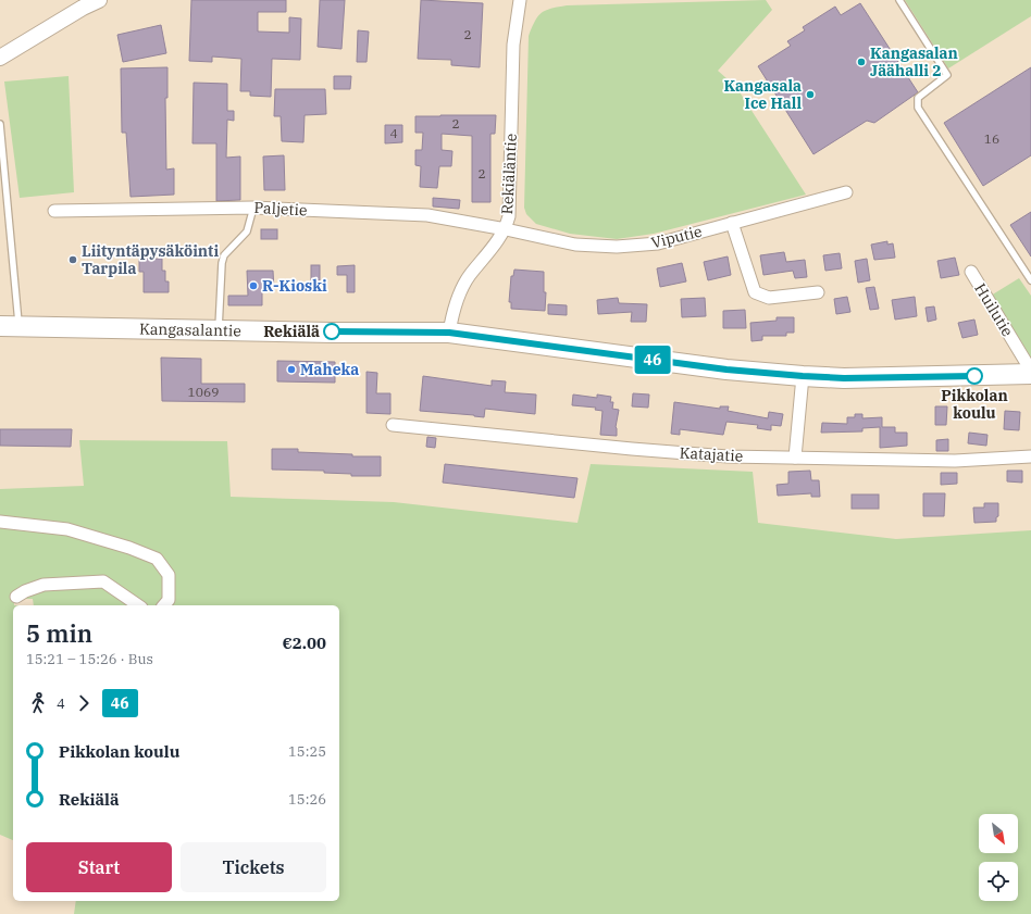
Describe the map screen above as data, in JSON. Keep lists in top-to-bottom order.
{
  "streets": {
    "main road": ["Kangasalantie"],
    "street": [
      "Rekiäläntie",
      "Paljetie",
      "Viputie",
      "Huilutie",
      "Katajatie"
    ]
  },
  "crossings": [
    ["Rekiäläntie", "Paljetie"],
    ["Rekiäläntie", "Viputie"],
    ["Rekiäläntie", "Kangasalantie"],
    ["Paljetie", "Viputie"],
    ["Huilutie", "Kangasalantie"]
  ],
  "places": [
    "Kangasalan Jäähalli 2",
    "Kangasala Ice Hall",
    "Liityntäpysäköinti Tarpila",
    "R-Kioski",
    "Rekiälä",
    "Maheka",
    "Pikkolan koulu"
  ],
  "lines": ["bus line 46"],
  "house_numbers": [
    "2",
    "2",
    "4",
    "16",
    "2",
    "1069"
  ],
  "north": "bottom right",
  "page": {
    "on_map": "46",
    "heading": ["5 min", "15:21 – 15:26 · Bus", "€2.00"],
    "legs": ["4", "46"],
    "list": [
      {
        "name": "Pikkolan koulu",
        "value": "15:25"
      },
      {
        "name": "Rekiälä",
        "value": "15:26"
      }
    ],
    "buttons": ["Start", "Tickets"]
  }
}
